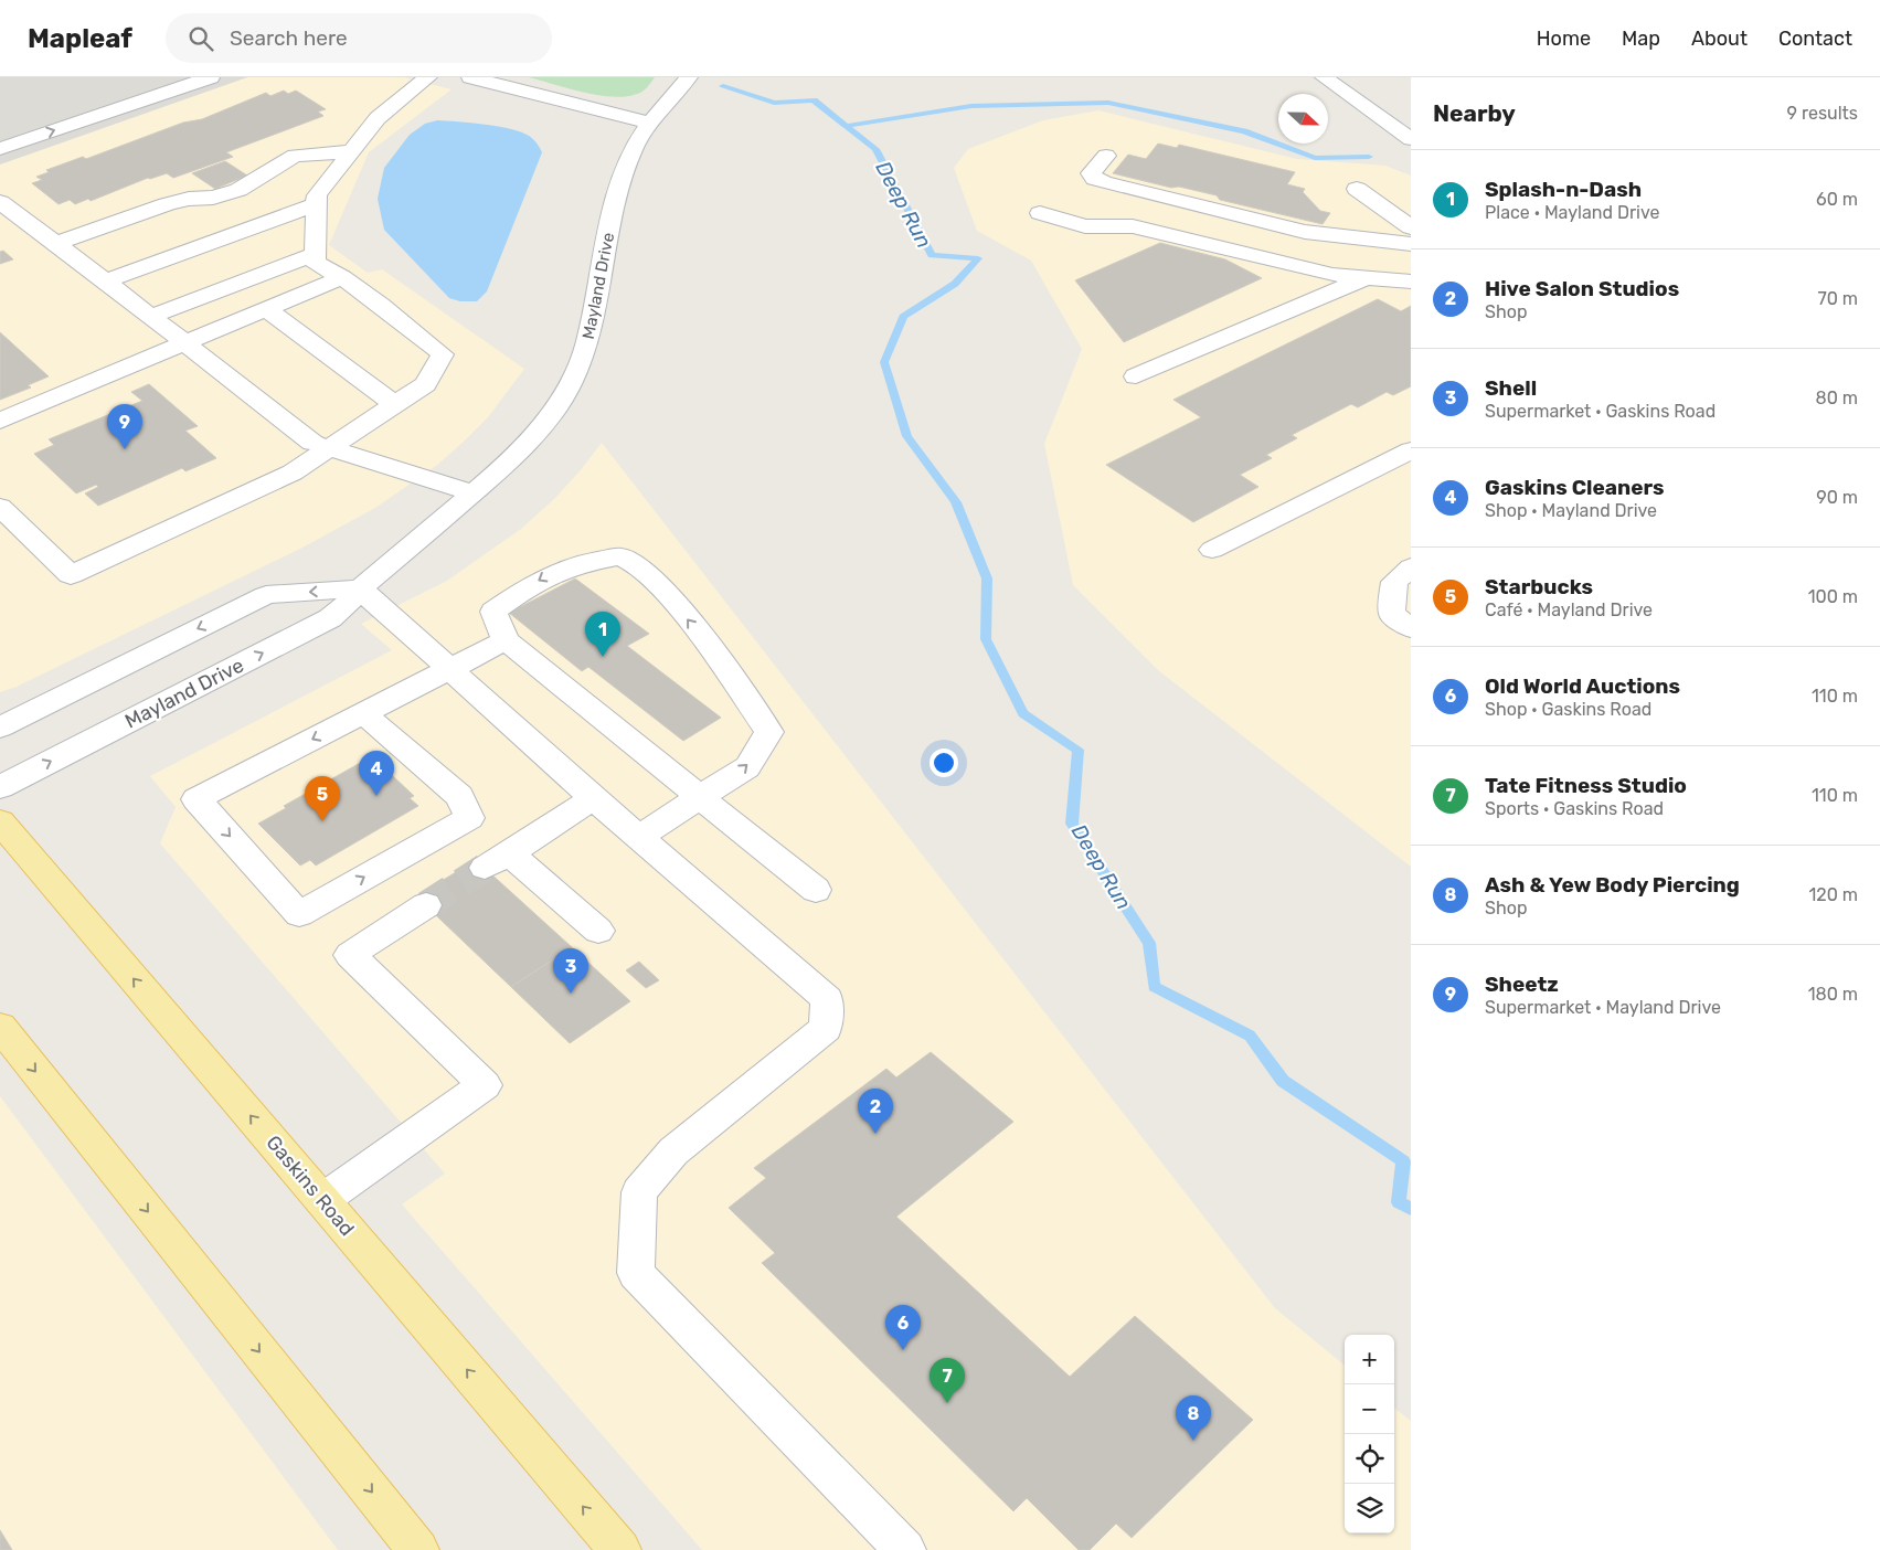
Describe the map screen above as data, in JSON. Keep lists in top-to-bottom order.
{
  "streets": {
    "main road": ["Gaskins Road"],
    "street": ["Mayland Drive"]
  },
  "water": ["Deep Run"],
  "north": "right",
  "page": {
    "header": "Mapleaf",
    "search": "Search here",
    "nav": [
      "Home",
      "Map",
      "About",
      "Contact"
    ],
    "heading": ["Nearby", "9 results"],
    "list": [
      {
        "mark": "1",
        "name": "Splash-n-Dash",
        "note": "Place · Mayland Drive",
        "value": "60 m"
      },
      {
        "mark": "2",
        "name": "Hive Salon Studios",
        "note": "Shop",
        "value": "70 m"
      },
      {
        "mark": "3",
        "name": "Shell",
        "note": "Supermarket · Gaskins Road",
        "value": "80 m"
      },
      {
        "mark": "4",
        "name": "Gaskins Cleaners",
        "note": "Shop · Mayland Drive",
        "value": "90 m"
      },
      {
        "mark": "5",
        "name": "Starbucks",
        "note": "Café · Mayland Drive",
        "value": "100 m"
      },
      {
        "mark": "6",
        "name": "Old World Auctions",
        "note": "Shop · Gaskins Road",
        "value": "110 m"
      },
      {
        "mark": "7",
        "name": "Tate Fitness Studio",
        "note": "Sports · Gaskins Road",
        "value": "110 m"
      },
      {
        "mark": "8",
        "name": "Ash & Yew Body Piercing",
        "note": "Shop",
        "value": "120 m"
      },
      {
        "mark": "9",
        "name": "Sheetz",
        "note": "Supermarket · Mayland Drive",
        "value": "180 m"
      }
    ],
    "pins": [
      "9",
      "1",
      "4",
      "5",
      "3",
      "2",
      "6",
      "7",
      "8"
    ],
    "map_buttons": ["+", "−"]
  }
}
